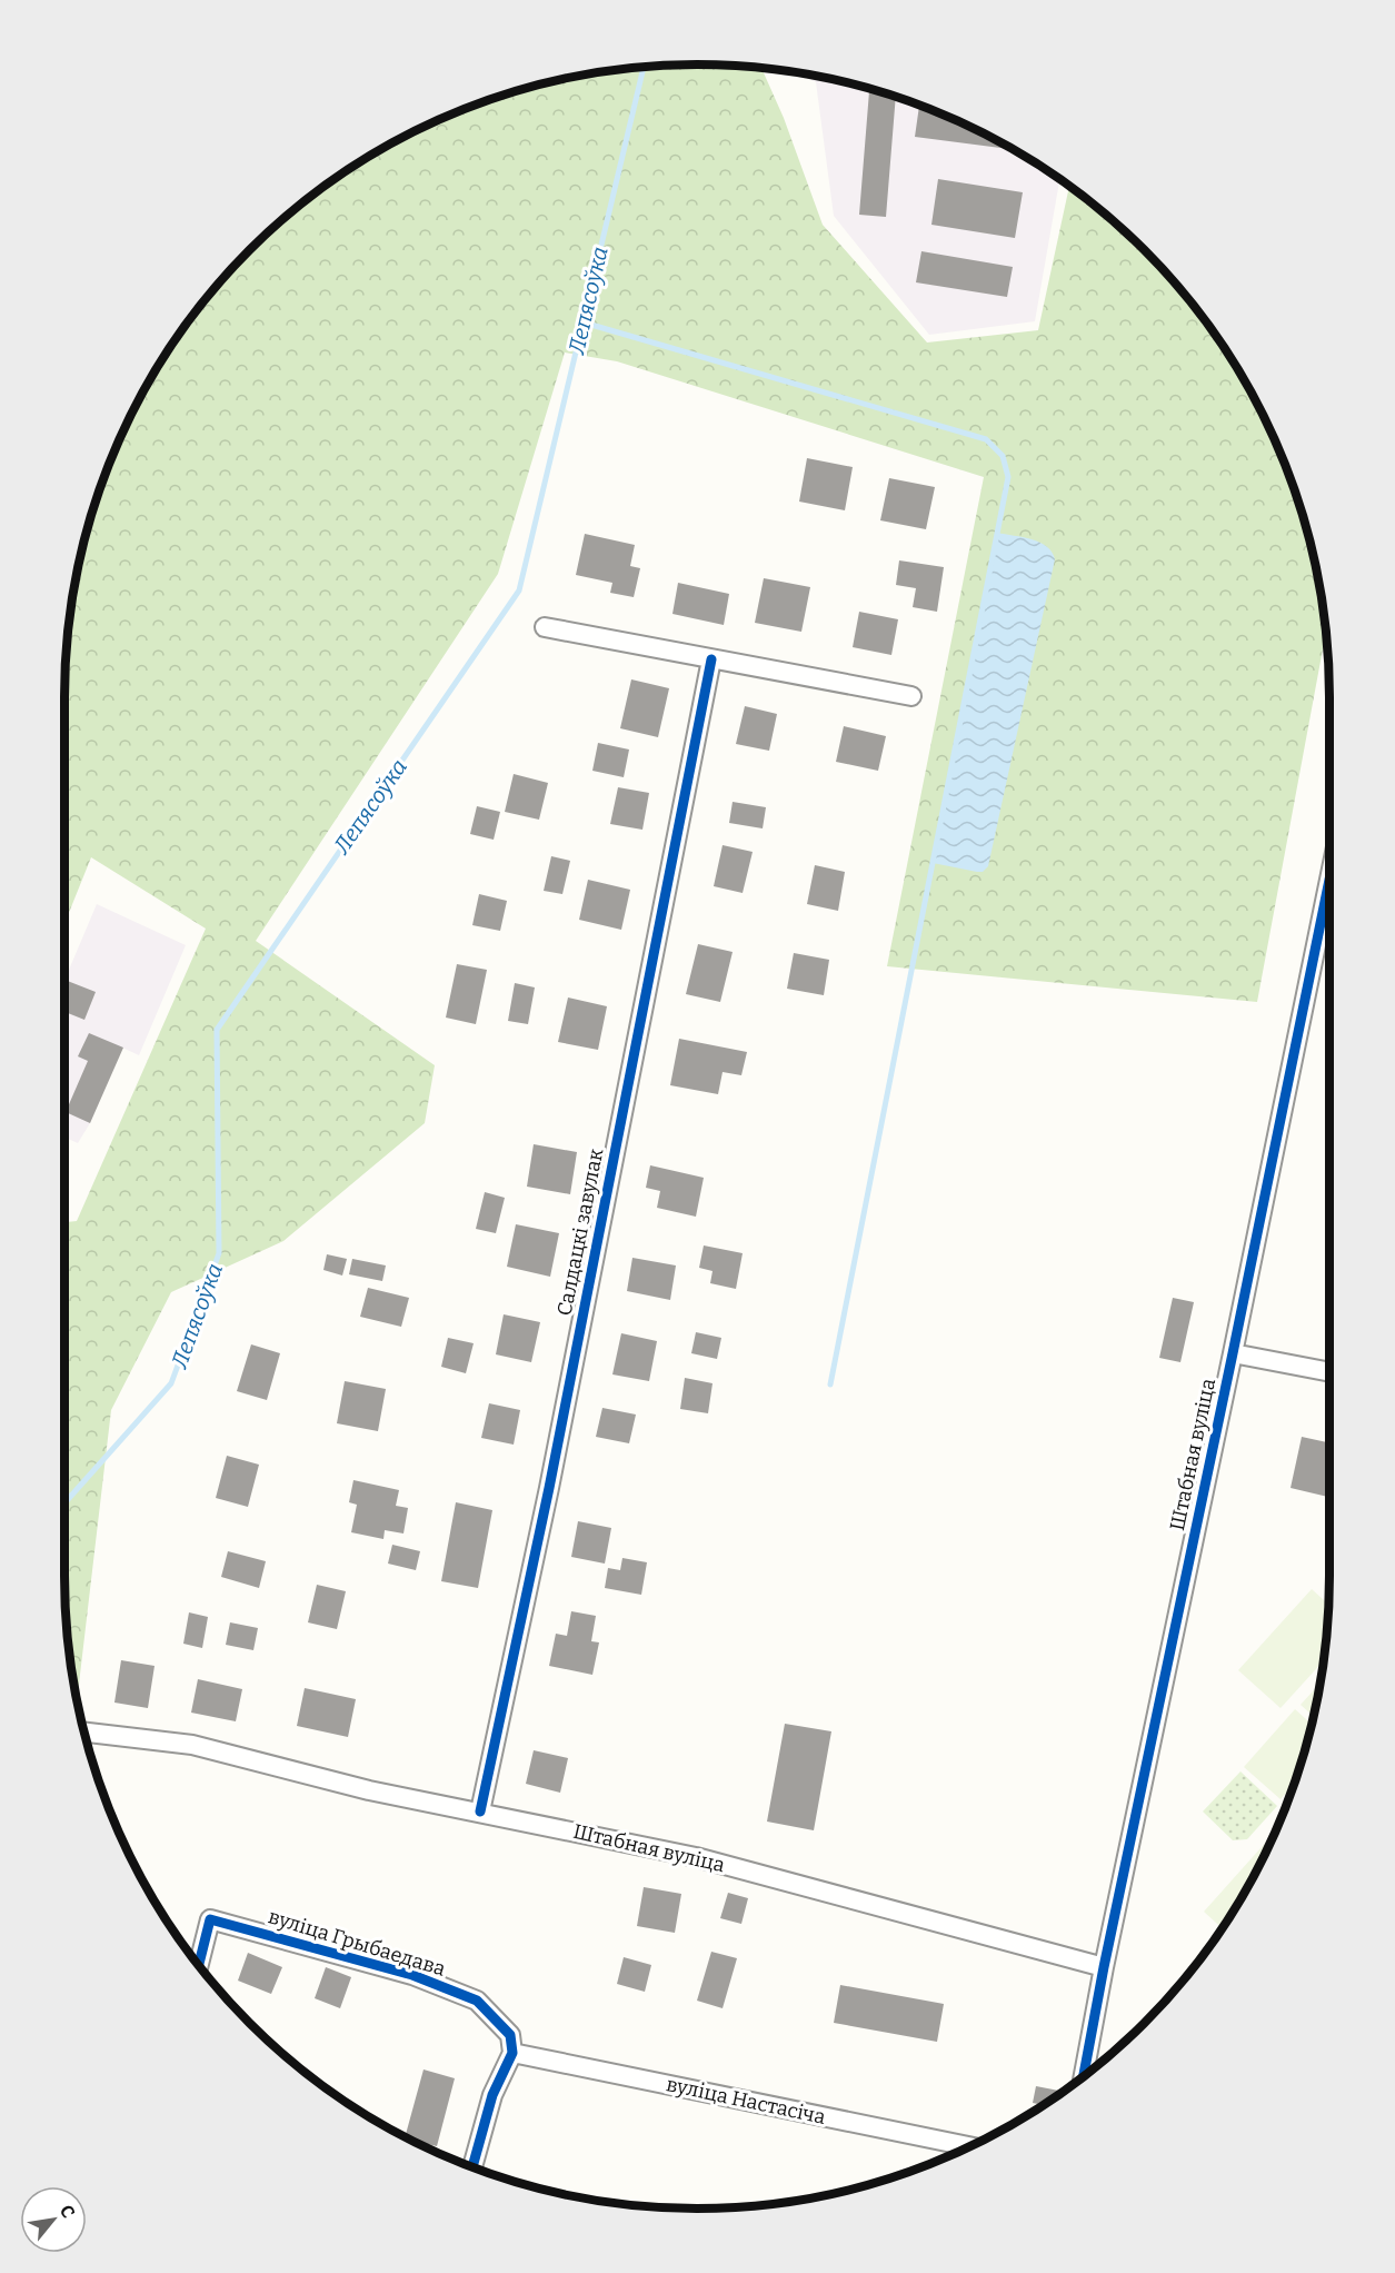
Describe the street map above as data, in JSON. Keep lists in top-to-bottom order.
{
  "streets": {
    "street": [
      "Салдацкі завулак",
      "Штабная вуліца",
      "вуліца Грыбаедава",
      "вуліца Настасіча"
    ]
  },
  "crossings": [
    ["Салдацкі завулак", "Штабная вуліца"],
    ["вуліца Грыбаедава", "вуліца Настасіча"]
  ],
  "water": ["Лепясоўка"],
  "north": "top right"
}
